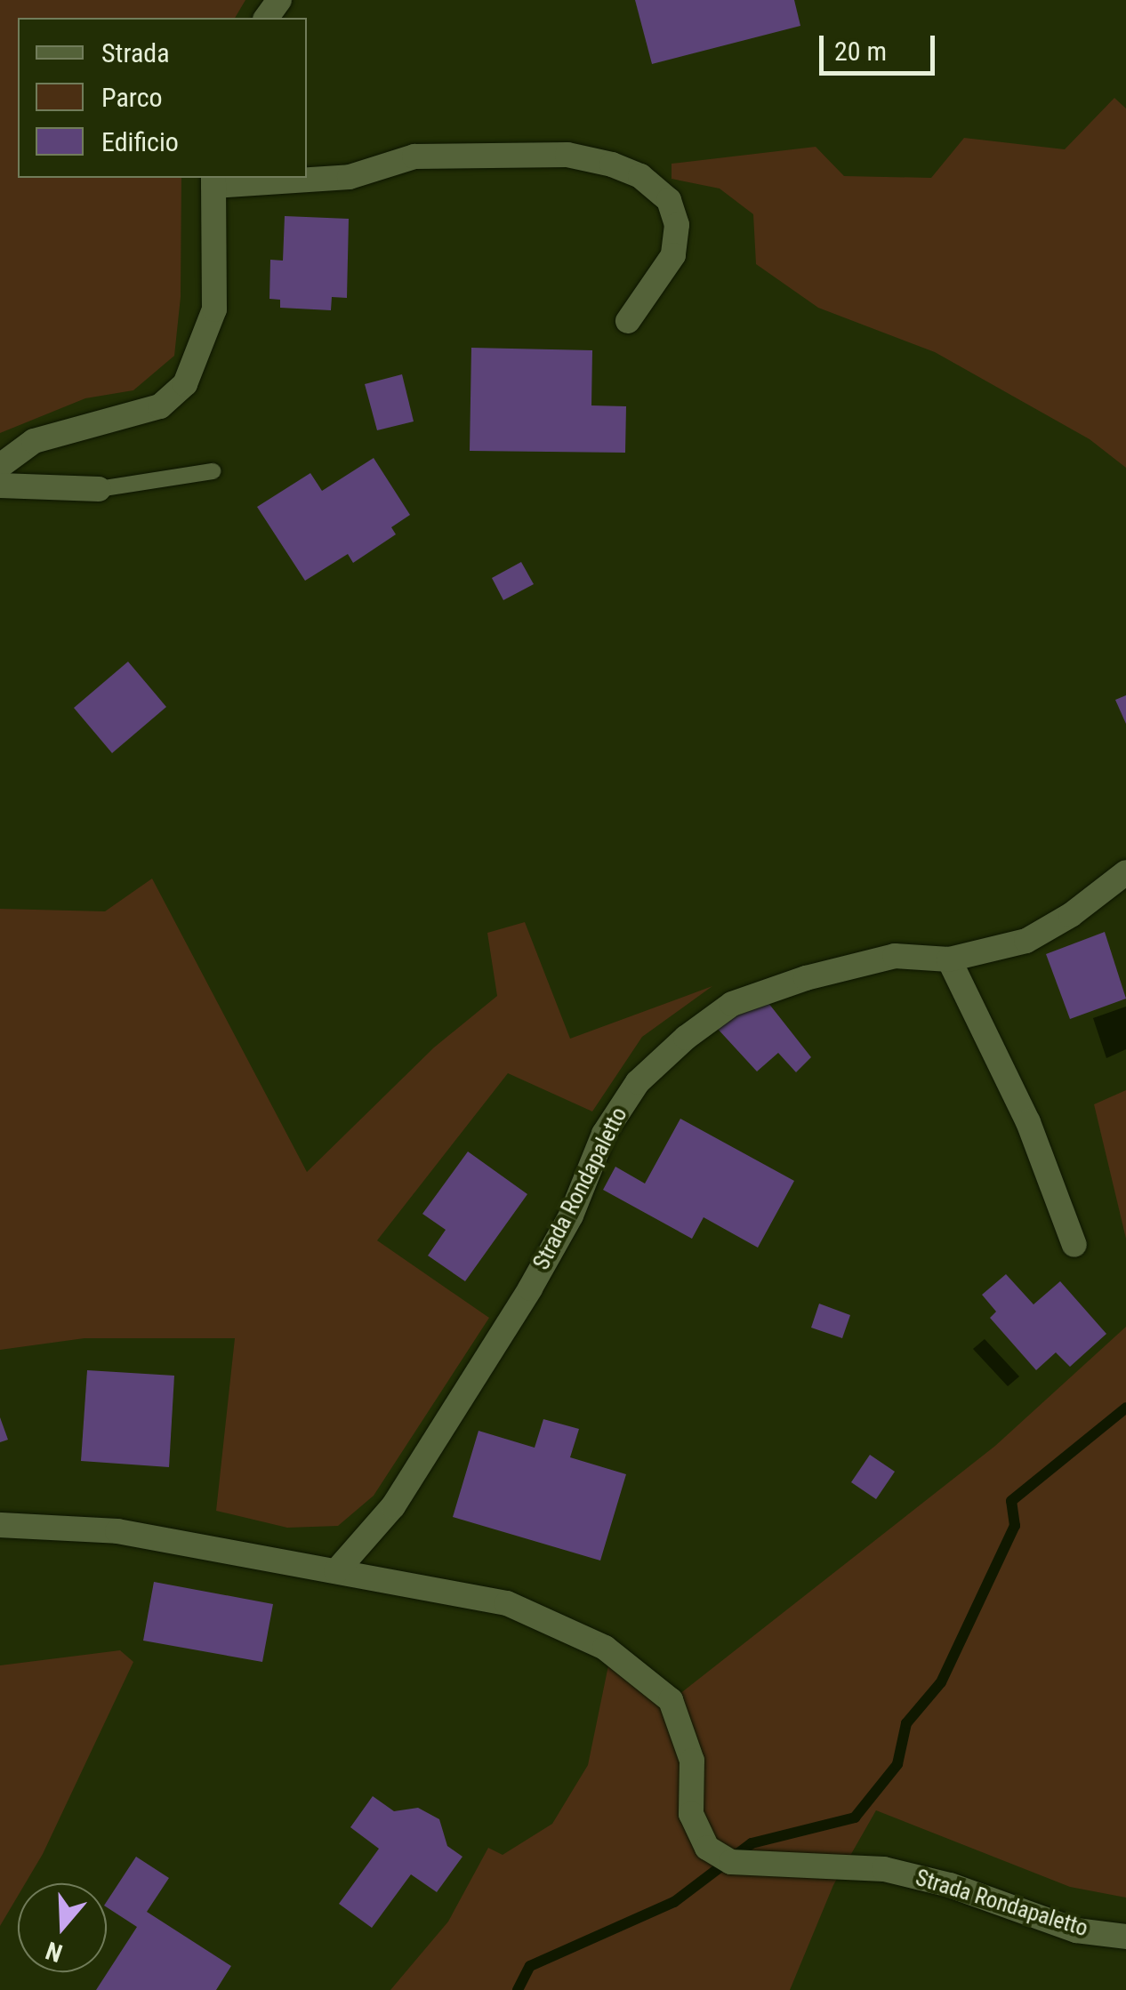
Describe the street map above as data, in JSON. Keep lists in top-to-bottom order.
{
  "streets": {
    "street": ["Strada Rondapaletto"]
  },
  "legend": ["Strada", "Parco", "Edificio"],
  "scale_bar": "20 m",
  "north": "bottom"
}
